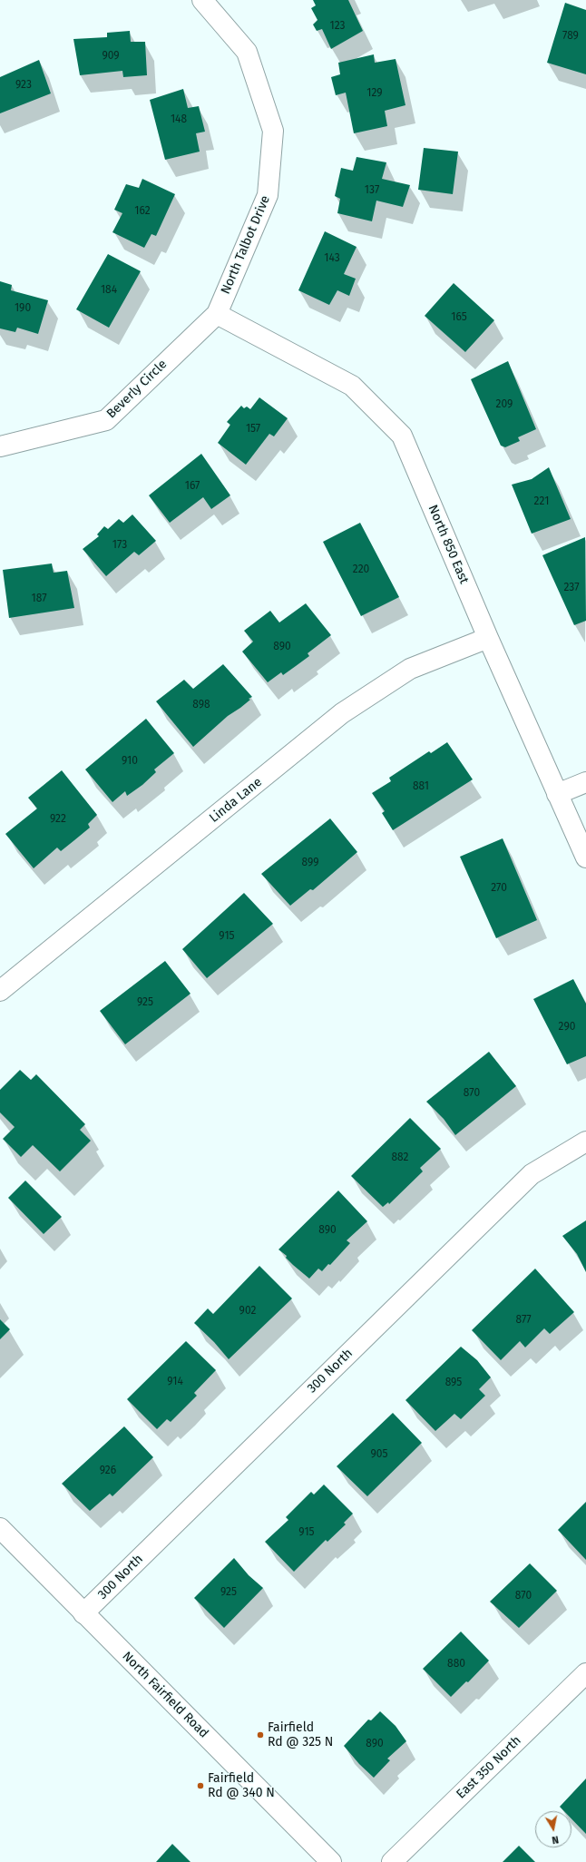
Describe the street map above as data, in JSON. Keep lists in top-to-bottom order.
{
  "streets": {
    "street": [
      "North Talbot Drive",
      "Beverly Circle",
      "North 850 East",
      "Linda Lane",
      "300 North",
      "North Fairfield Road",
      "East 350 North"
    ]
  },
  "crossings": [
    ["North Talbot Drive", "Beverly Circle"],
    ["North Talbot Drive", "North 850 East"],
    ["Beverly Circle", "North 850 East"],
    ["North 850 East", "Linda Lane"],
    ["300 North", "North Fairfield Road"]
  ],
  "places": ["Fairfield Rd @ 325 N", "Fairfield Rd @ 340 N"],
  "house_numbers": [
    "123",
    "789",
    "909",
    "923",
    "129",
    "148",
    "137",
    "162",
    "143",
    "184",
    "190",
    "165",
    "209",
    "157",
    "167",
    "221",
    "173",
    "220",
    "237",
    "187",
    "890",
    "898",
    "910",
    "881",
    "922",
    "899",
    "270",
    "915",
    "925",
    "290",
    "870",
    "882",
    "890",
    "902",
    "877",
    "914",
    "895",
    "905",
    "926",
    "915",
    "925",
    "870",
    "880",
    "890"
  ],
  "north": "bottom"
}
